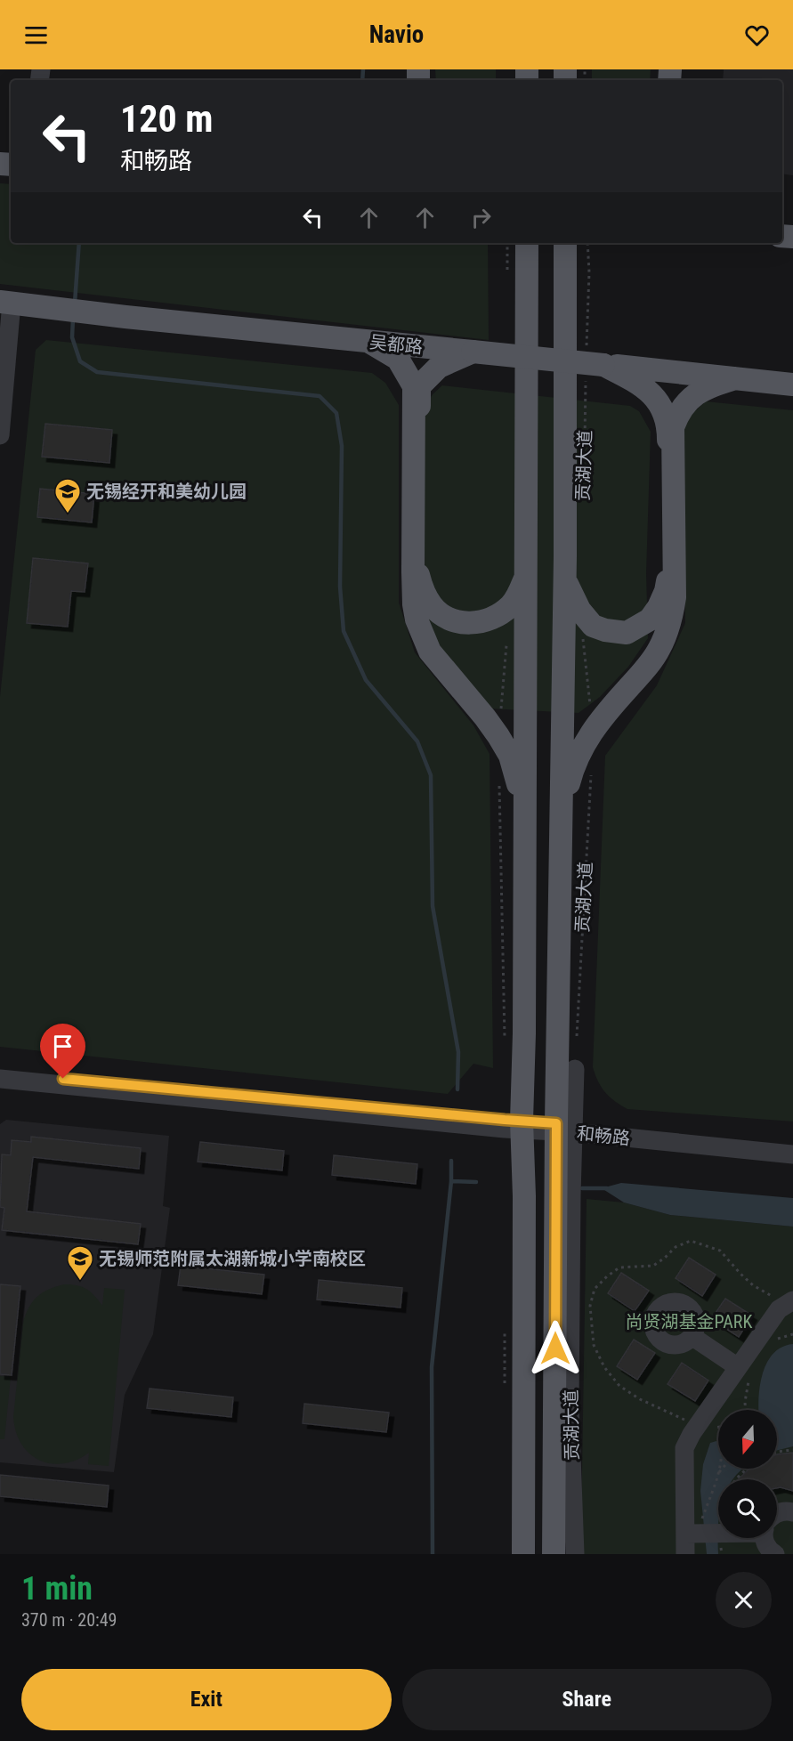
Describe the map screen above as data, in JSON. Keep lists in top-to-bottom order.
{
  "streets": {
    "main road": ["吴都路", "贡湖大道"],
    "street": ["和畅路"]
  },
  "crossings": [
    ["吴都路", "贡湖大道"],
    ["贡湖大道", "和畅路"]
  ],
  "parks": ["尚贤湖基金PARK"],
  "places": {
    "school or university": ["无锡经开和美幼儿园", "无锡师范附属太湖新城小学南校区"]
  },
  "north": "bottom",
  "page": {
    "header": "Navio",
    "turn": ["120 m", "和畅路"],
    "heading": ["1 min", "370 m · 20:49"],
    "buttons": ["Exit", "Share"]
  }
}
